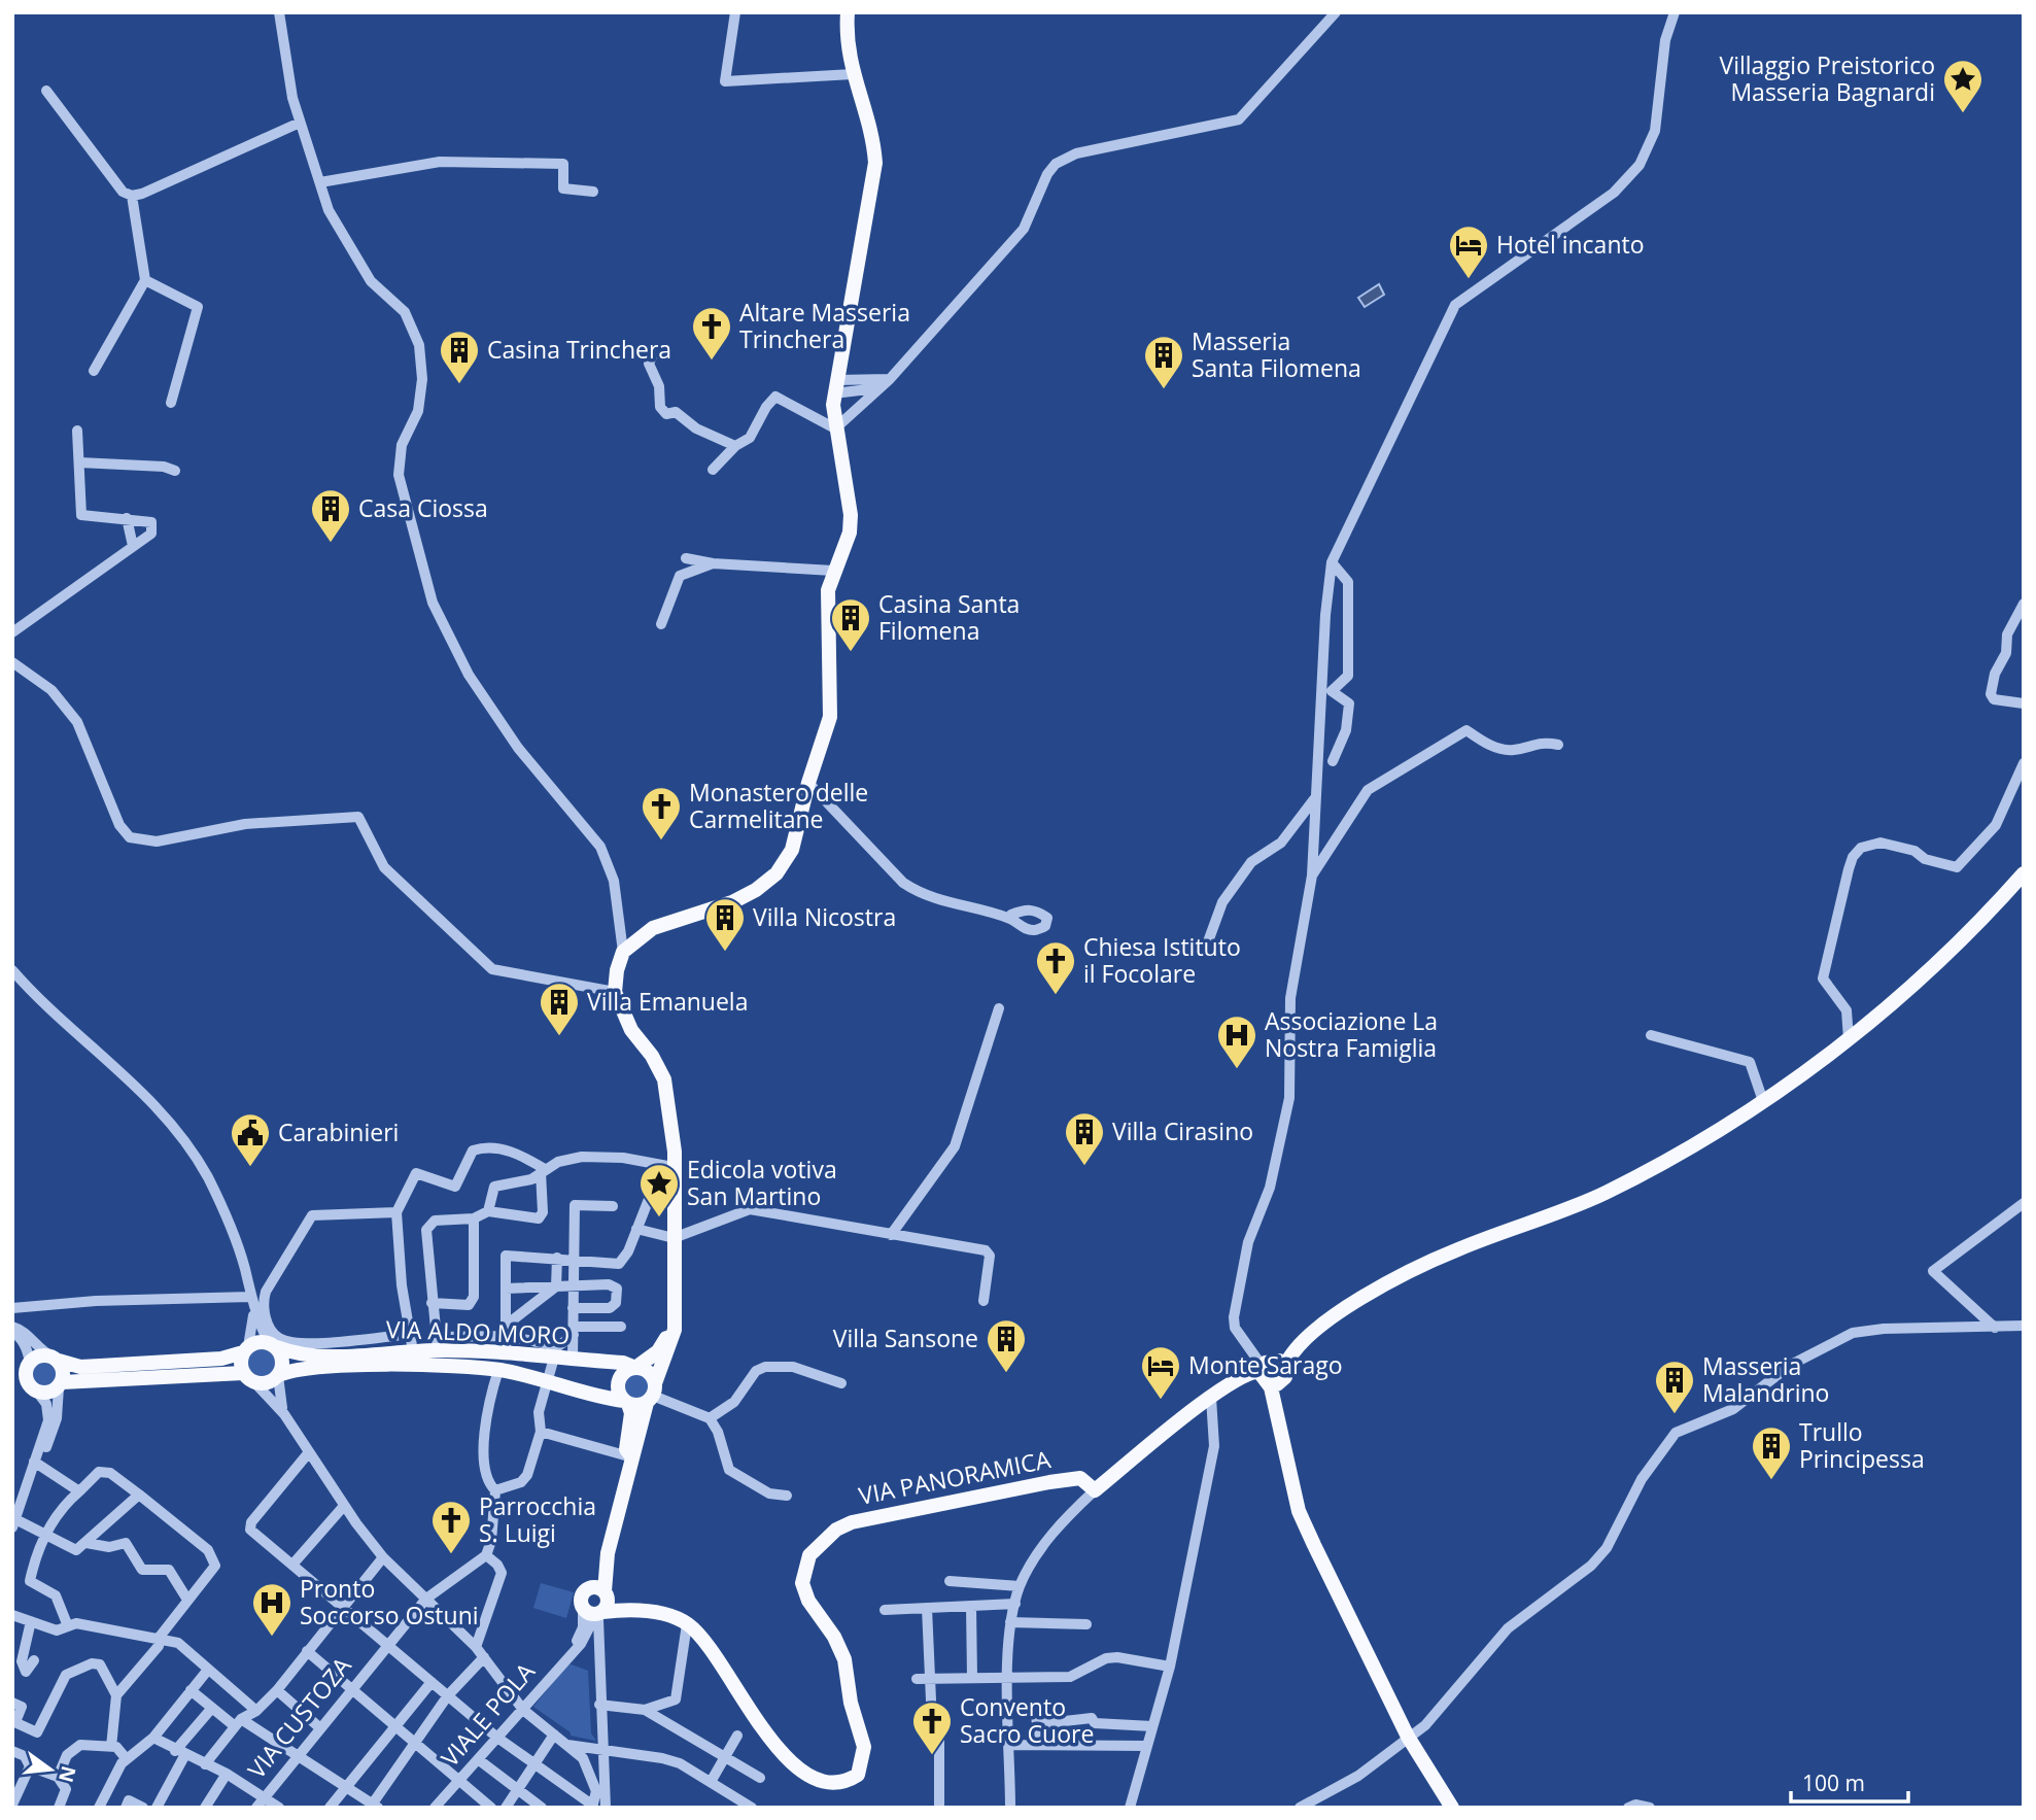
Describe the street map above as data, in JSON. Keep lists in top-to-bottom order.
{
  "streets": {
    "main road": ["VIA ALDO MORO", "VIA PANORAMICA"],
    "street": ["VIALE POLA", "VIA CUSTOZA"]
  },
  "places": {
    "place": ["Villaggio Preistorico Masseria Bagnardi", "Edicola votiva San Martino"],
    "hotel": ["Hotel incanto", "Monte Sarago"],
    "church": [
      "Altare Masseria Trinchera",
      "Monastero delle Carmelitane",
      "Chiesa Istituto il Focolare",
      "Parrocchia S. Luigi",
      "Convento Sacro Cuore"
    ],
    "building": [
      "Casina Trinchera",
      "Masseria Santa Filomena",
      "Casa Ciossa",
      "Casina Santa Filomena",
      "Villa Nicostra",
      "Villa Emanuela",
      "Villa Cirasino",
      "Villa Sansone",
      "Masseria Malandrino",
      "Trullo Principessa"
    ],
    "hospital": ["Associazione La Nostra Famiglia", "Pronto Soccorso Ostuni"],
    "public building": ["Carabinieri"]
  },
  "scale_bar": "100 m",
  "north": "right"
}
